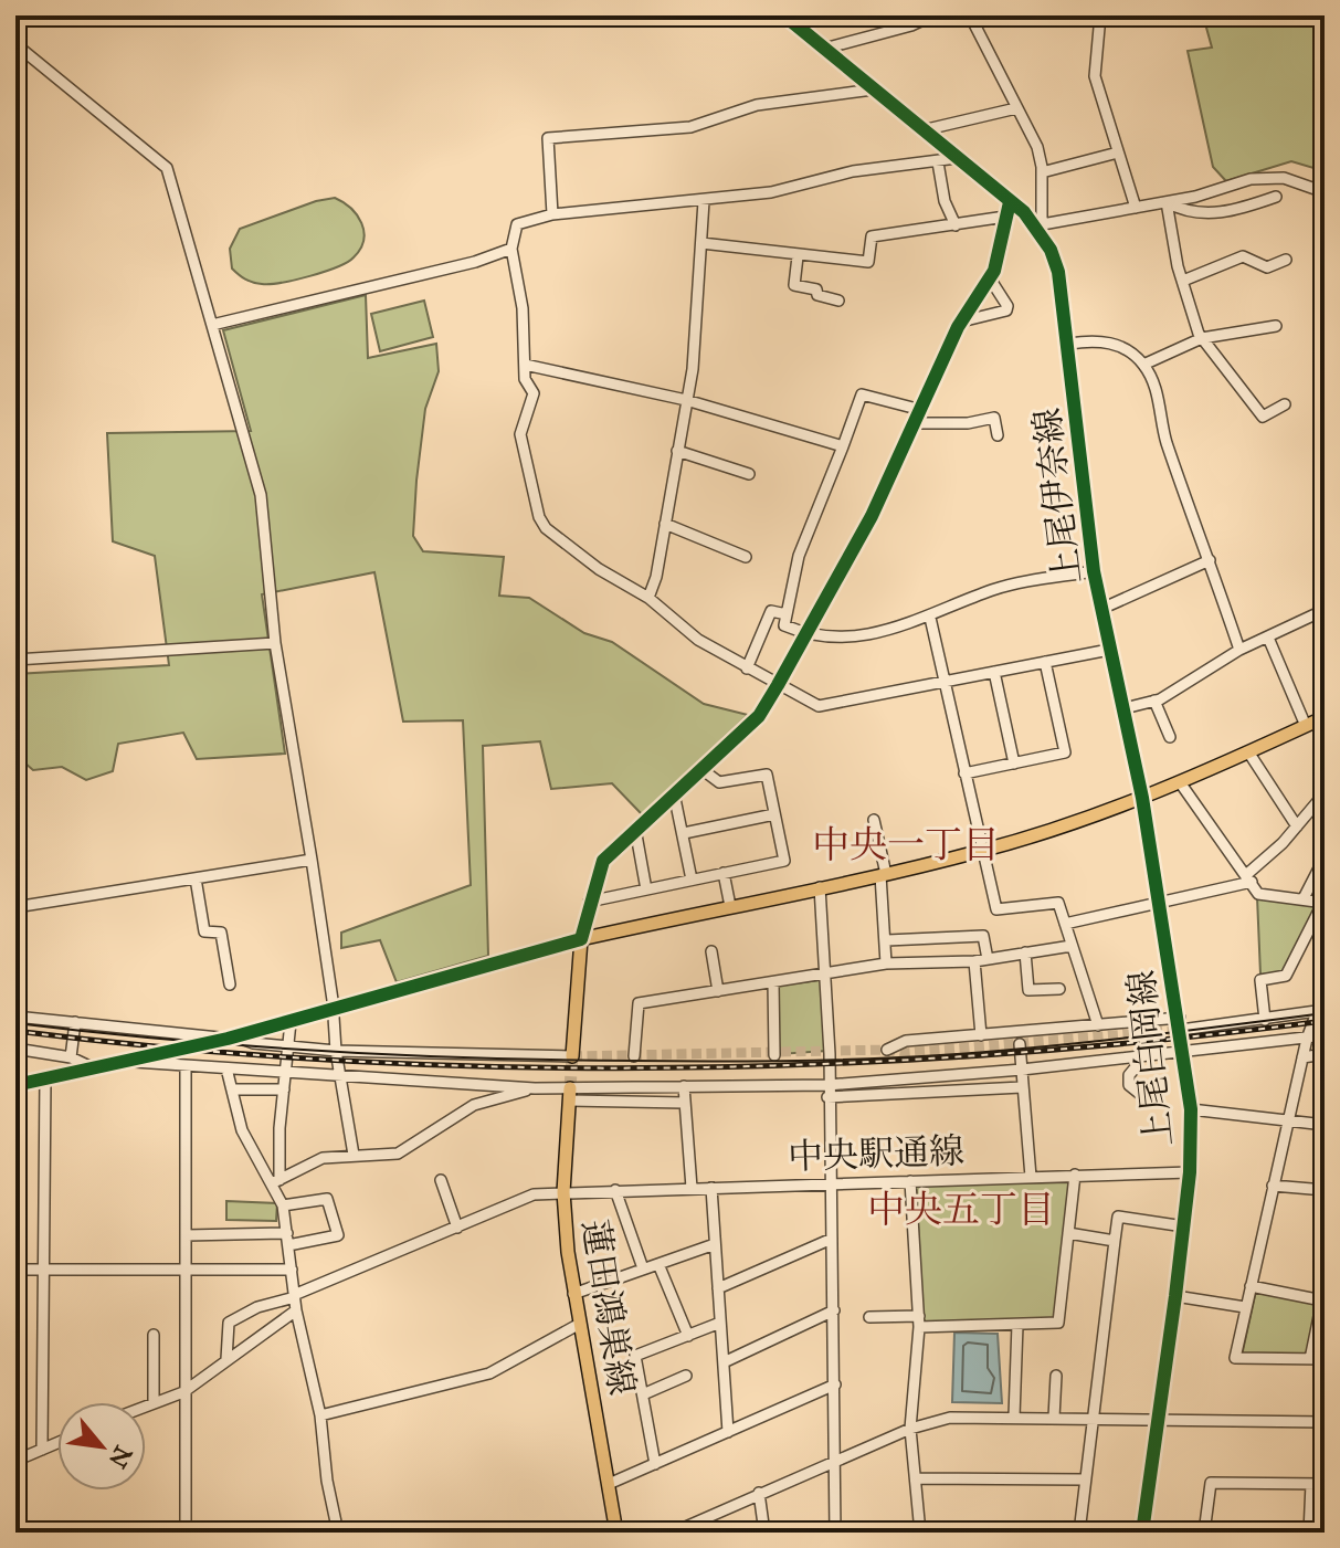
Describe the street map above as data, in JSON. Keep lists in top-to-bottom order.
{
  "streets": {
    "main road": ["蓮田鴻巣線"],
    "street": ["上尾伊奈線", "上尾白岡線", "中央駅通線"]
  },
  "crossings": [
    ["上尾伊奈線", "上尾白岡線"],
    ["上尾白岡線", "中央駅通線"],
    ["中央駅通線", "蓮田鴻巣線"]
  ],
  "districts": ["中央一丁目", "中央五丁目"],
  "north": "bottom right"
}
